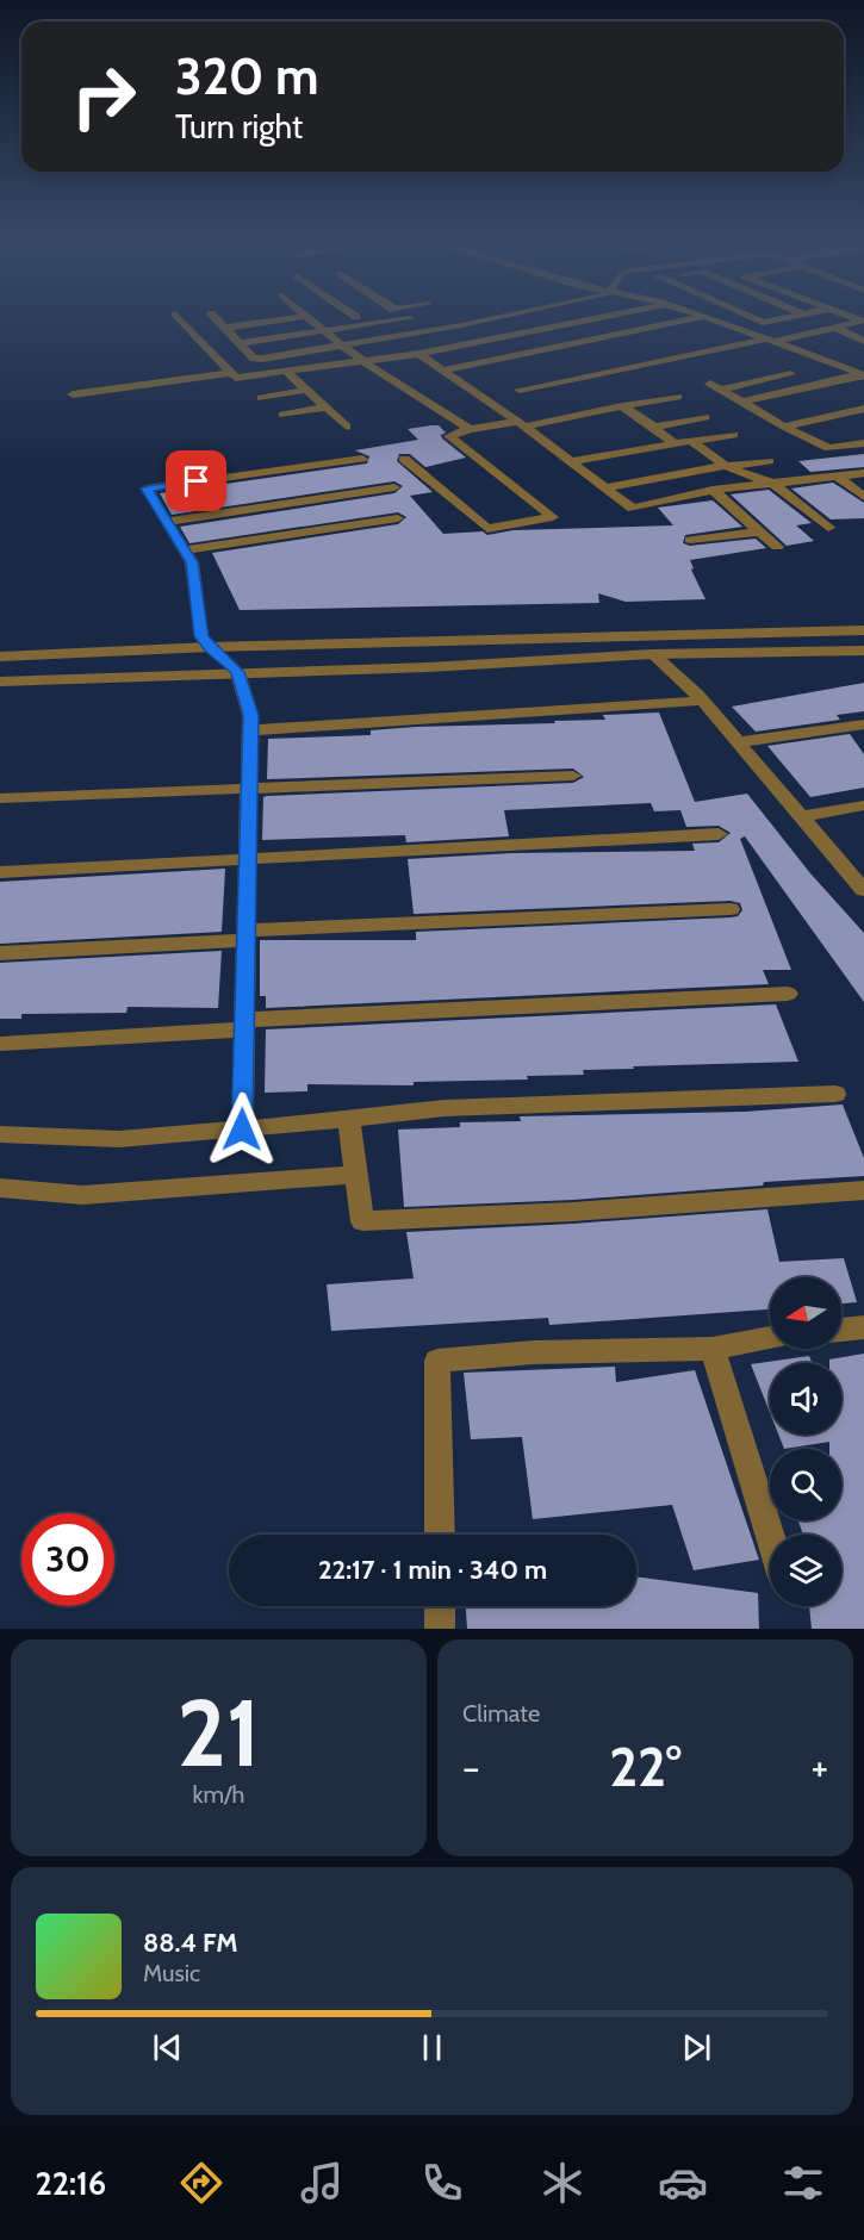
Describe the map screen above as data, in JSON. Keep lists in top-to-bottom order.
{
  "north": "left",
  "page": {
    "turn": ["320 m", "Turn right"],
    "limit": "30",
    "trip": "22:17 · 1 min · 340 m",
    "tile": [
      ["21", "km/h"],
      "Climate"
    ],
    "heat": ["−", "22°", "+"],
    "song": ["88.4 FM", "Music"],
    "tabs": "22:16"
  }
}
